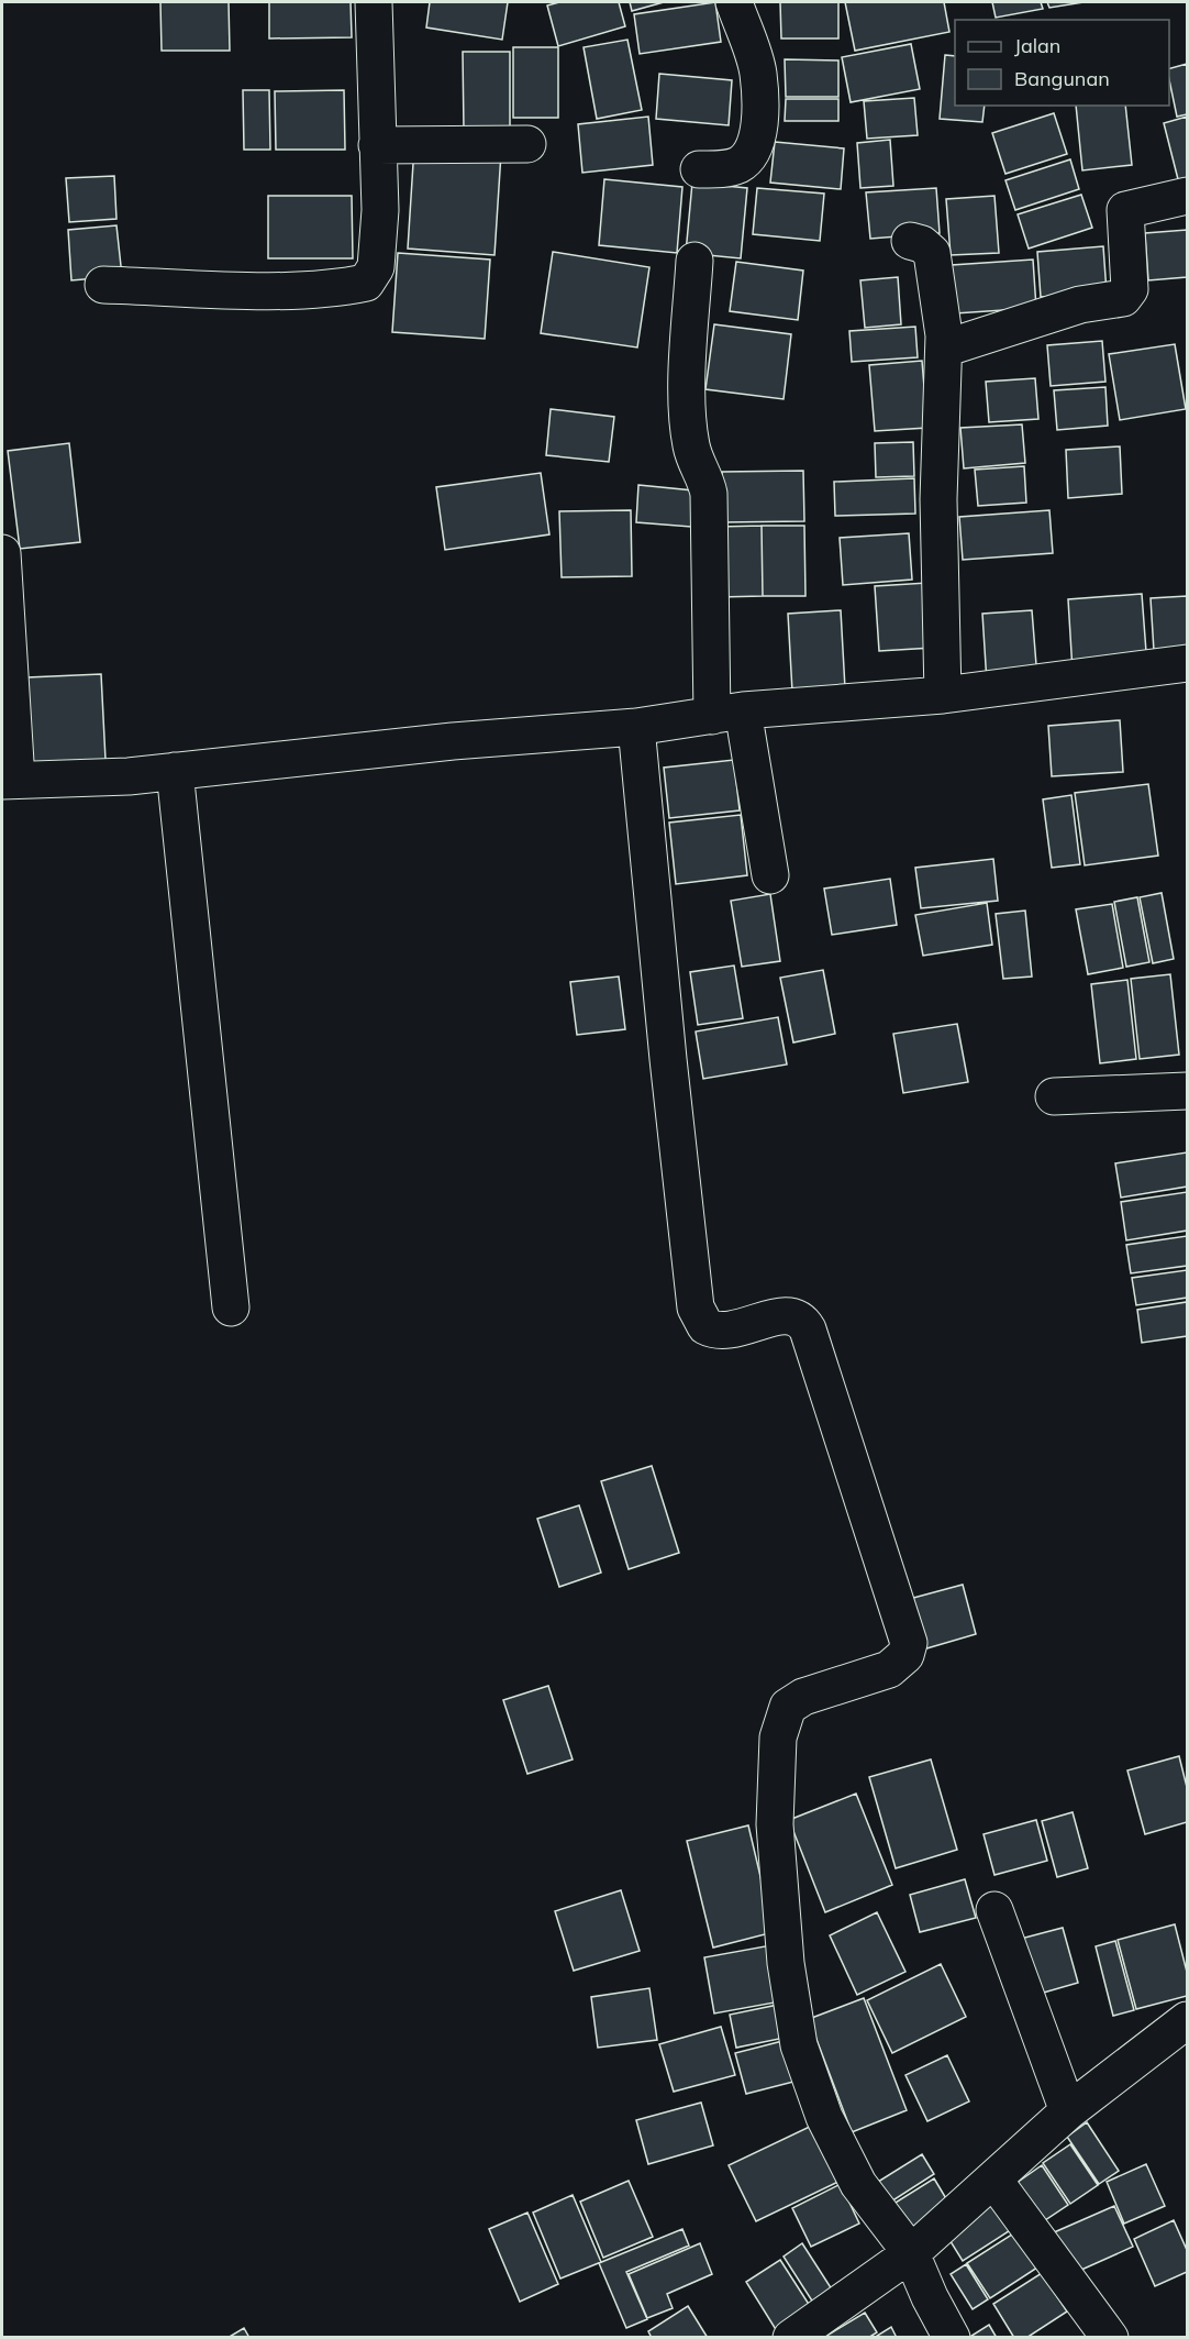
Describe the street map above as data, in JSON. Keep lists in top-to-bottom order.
{
  "legend": ["Jalan", "Bangunan"]
}
